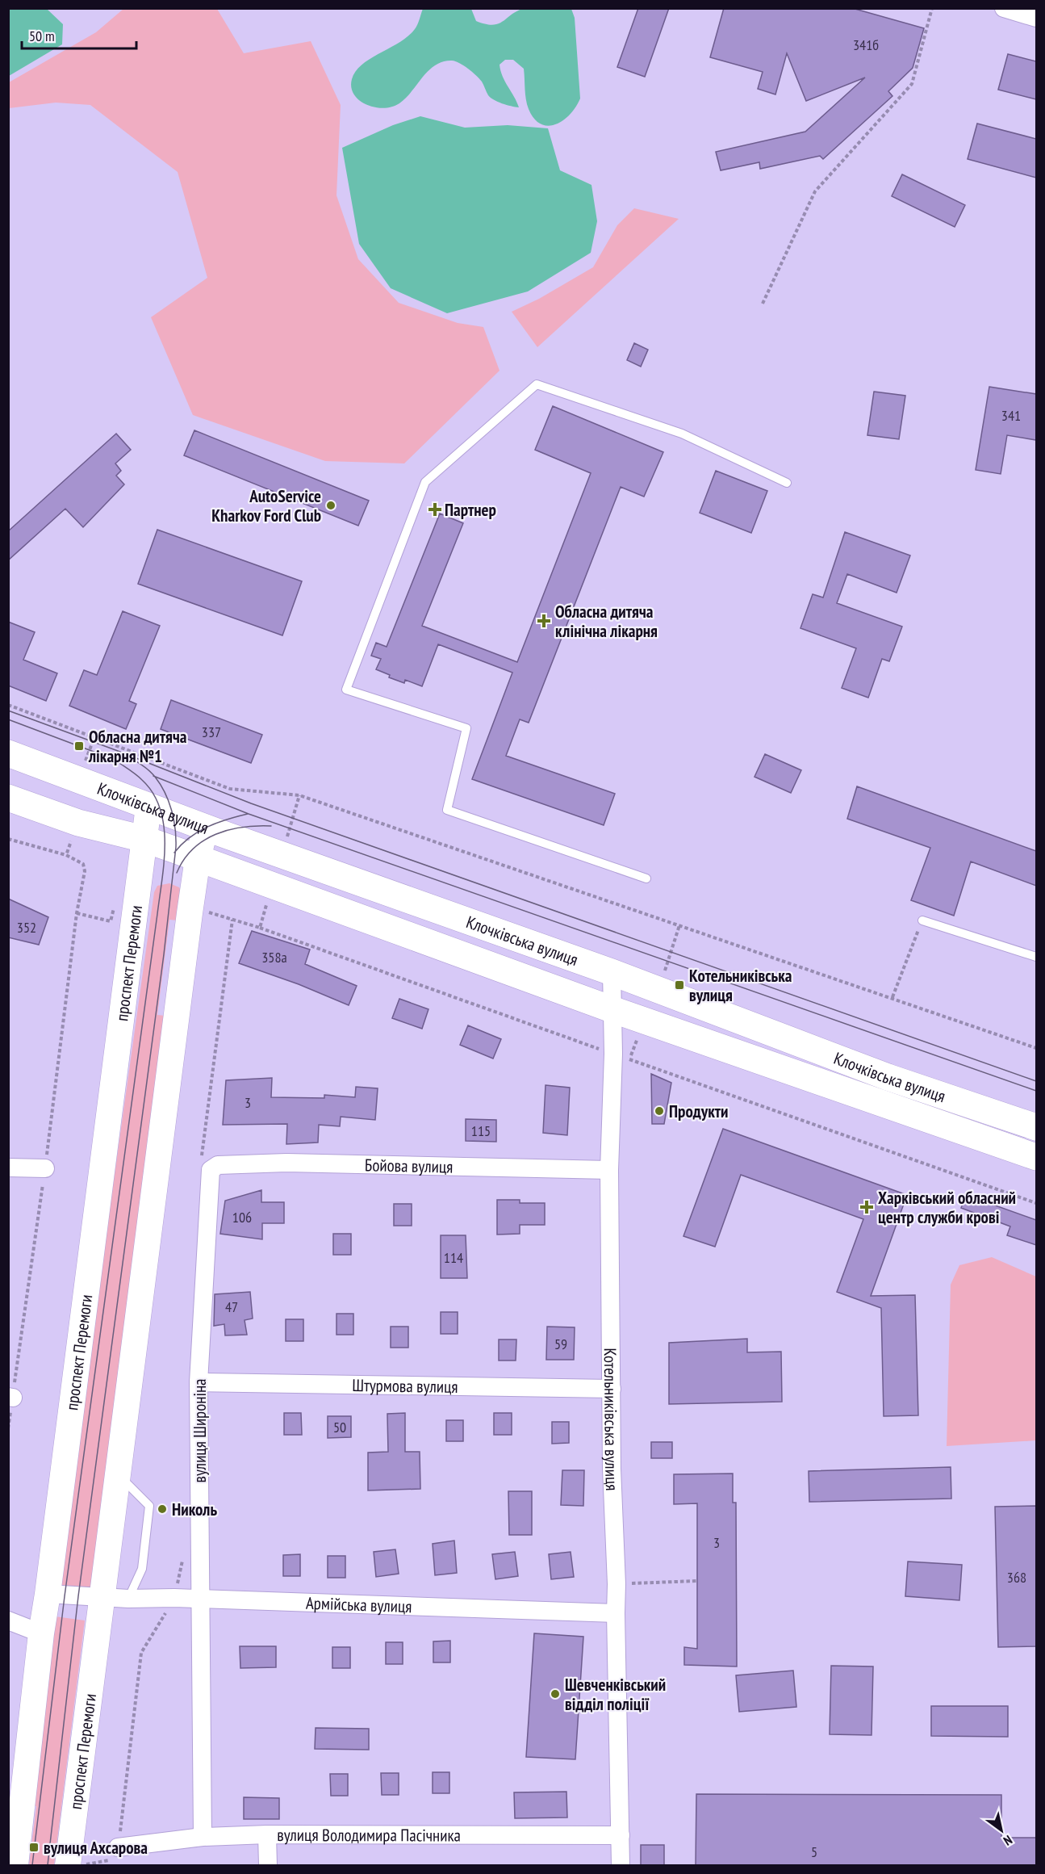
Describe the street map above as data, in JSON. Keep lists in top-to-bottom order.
{
  "streets": {
    "main road": ["Клочківська вулиця", "проспект Перемоги"],
    "street": [
      "Бойова вулиця",
      "Штурмова вулиця",
      "Котельниківська вулиця",
      "вулиця Широніна",
      "Армійська вулиця",
      "вулиця Володимира Пасічника"
    ]
  },
  "crossings": [
    ["Клочківська вулиця", "проспект Перемоги"],
    ["Клочківська вулиця", "Котельниківська вулиця"],
    ["проспект Перемоги", "Армійська вулиця"],
    ["Бойова вулиця", "Котельниківська вулиця"],
    ["Бойова вулиця", "вулиця Широніна"],
    ["Штурмова вулиця", "Котельниківська вулиця"],
    ["Штурмова вулиця", "вулиця Широніна"],
    ["Котельниківська вулиця", "Армійська вулиця"],
    ["Котельниківська вулиця", "вулиця Володимира Пасічника"],
    ["вулиця Широніна", "Армійська вулиця"],
    ["вулиця Широніна", "вулиця Володимира Пасічника"]
  ],
  "places": {
    "other": [
      "AutoService Kharkov Ford Club",
      "Продукти",
      "Николь",
      "Шевченківський відділ поліції"
    ],
    "health": ["Партнер", "Обласна дитяча клінічна лікарня", "Харківський обласний центр служби крові"],
    "transit": ["Обласна дитяча лікарня №1", "Котельниківська вулиця", "вулиця Ахсарова"]
  },
  "house_numbers": [
    "341б",
    "341",
    "337",
    "352",
    "358а",
    "3",
    "115",
    "106",
    "114",
    "47",
    "59",
    "50",
    "3",
    "368",
    "5"
  ],
  "scale_bar": "50 m",
  "north": "bottom right"
}
